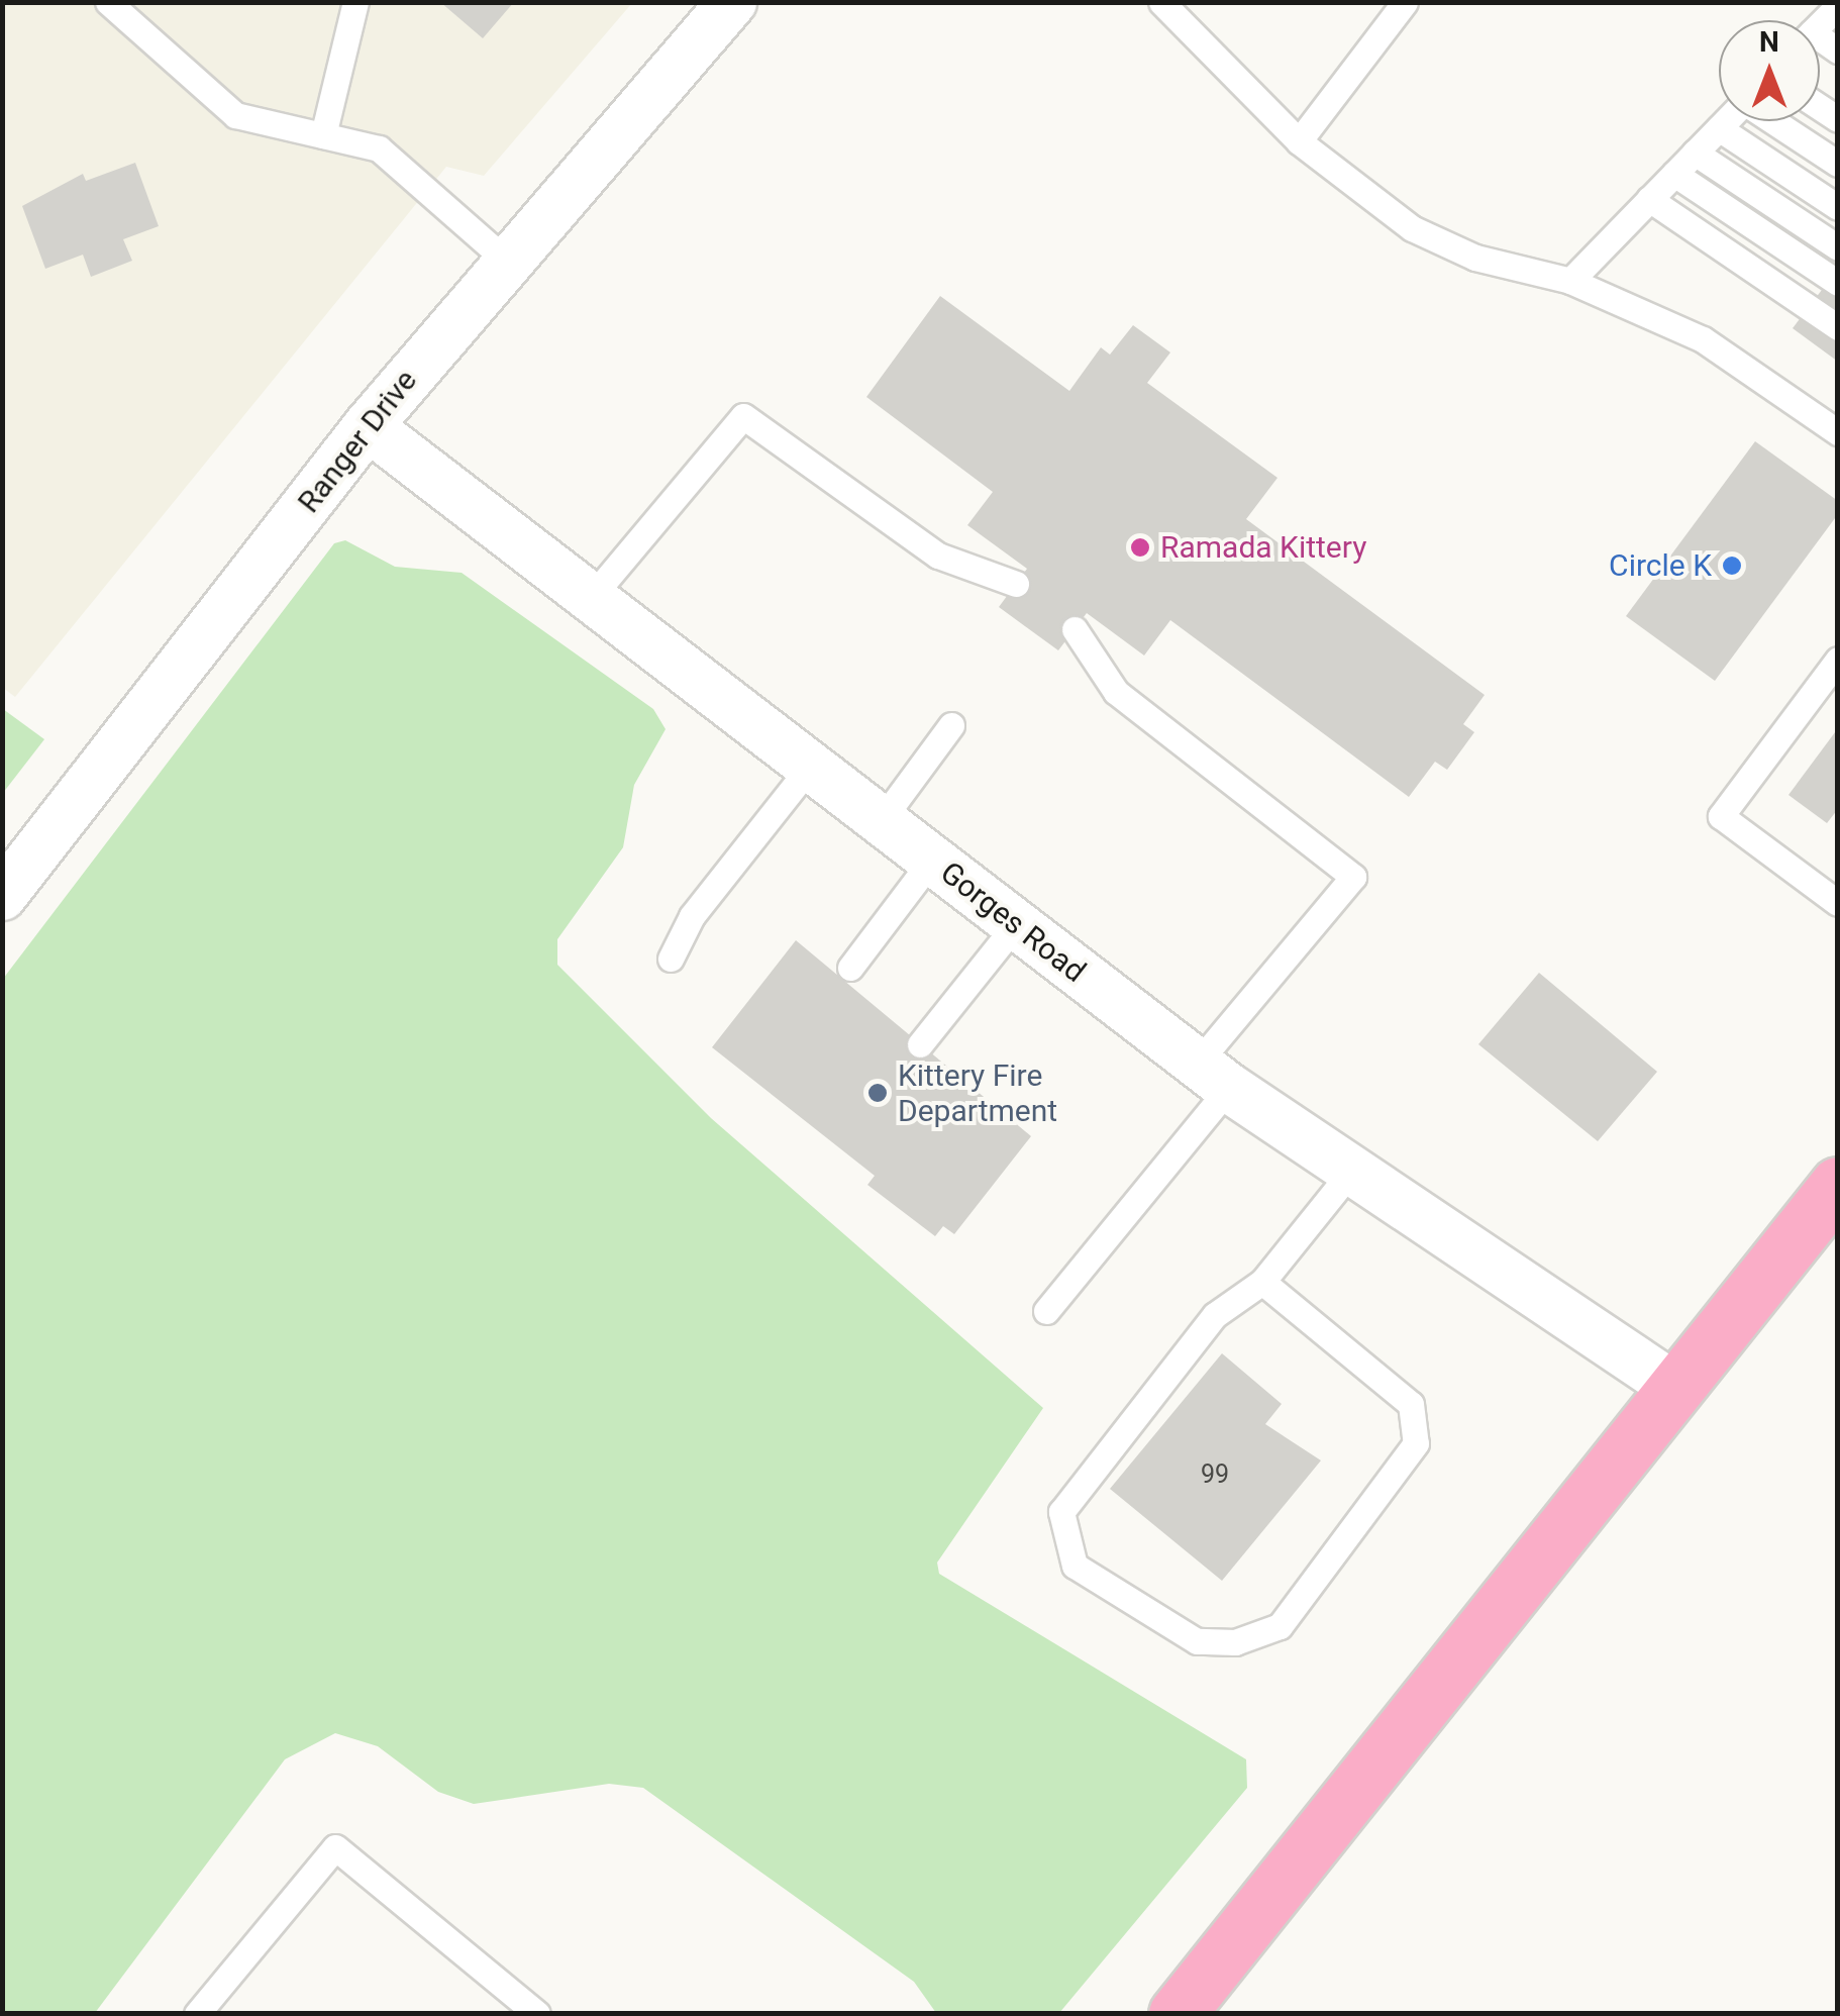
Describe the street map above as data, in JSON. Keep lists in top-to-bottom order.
{
  "streets": {
    "street": ["Ranger Drive", "Gorges Road"]
  },
  "crossings": [
    ["Ranger Drive", "Gorges Road"]
  ],
  "places": ["Ramada Kittery", "Circle K", "Kittery Fire Department"],
  "house_numbers": ["99"],
  "north": "top"
}
